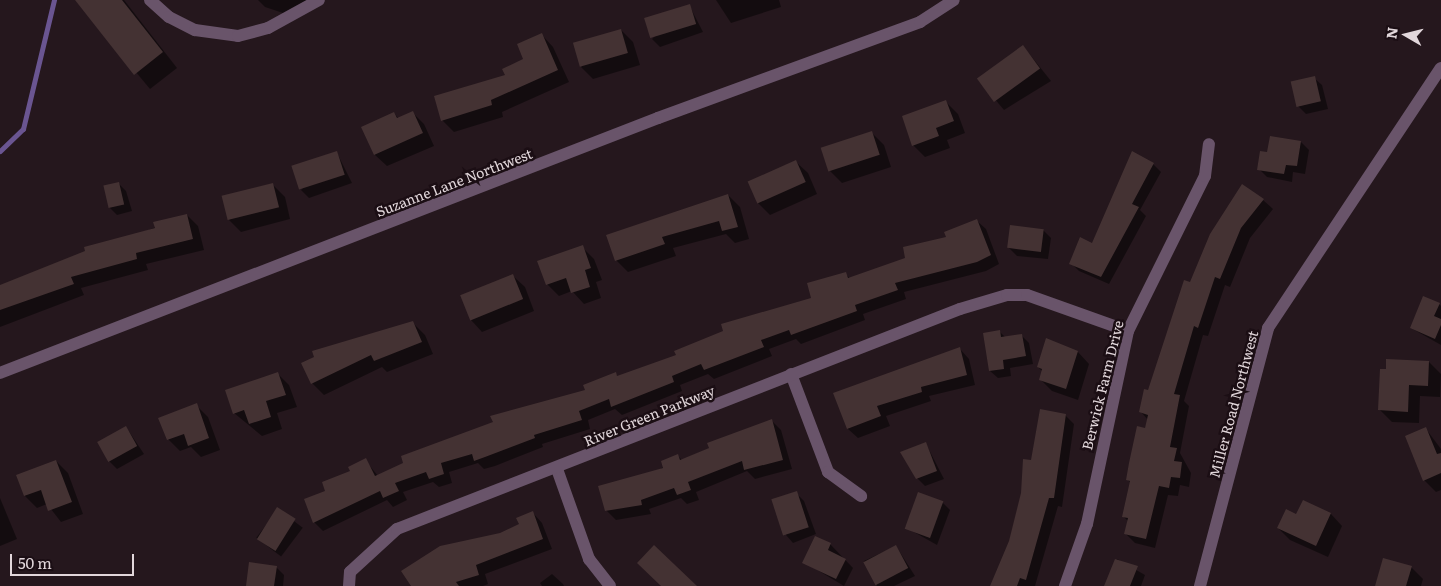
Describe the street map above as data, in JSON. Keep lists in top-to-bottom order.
{
  "streets": {
    "street": [
      "Suzanne Lane Northwest",
      "Berwick Farm Drive",
      "Miller Road Northwest",
      "River Green Parkway"
    ]
  },
  "crossings": [
    ["Berwick Farm Drive", "River Green Parkway"]
  ],
  "scale_bar": "50 m",
  "north": "left"
}
